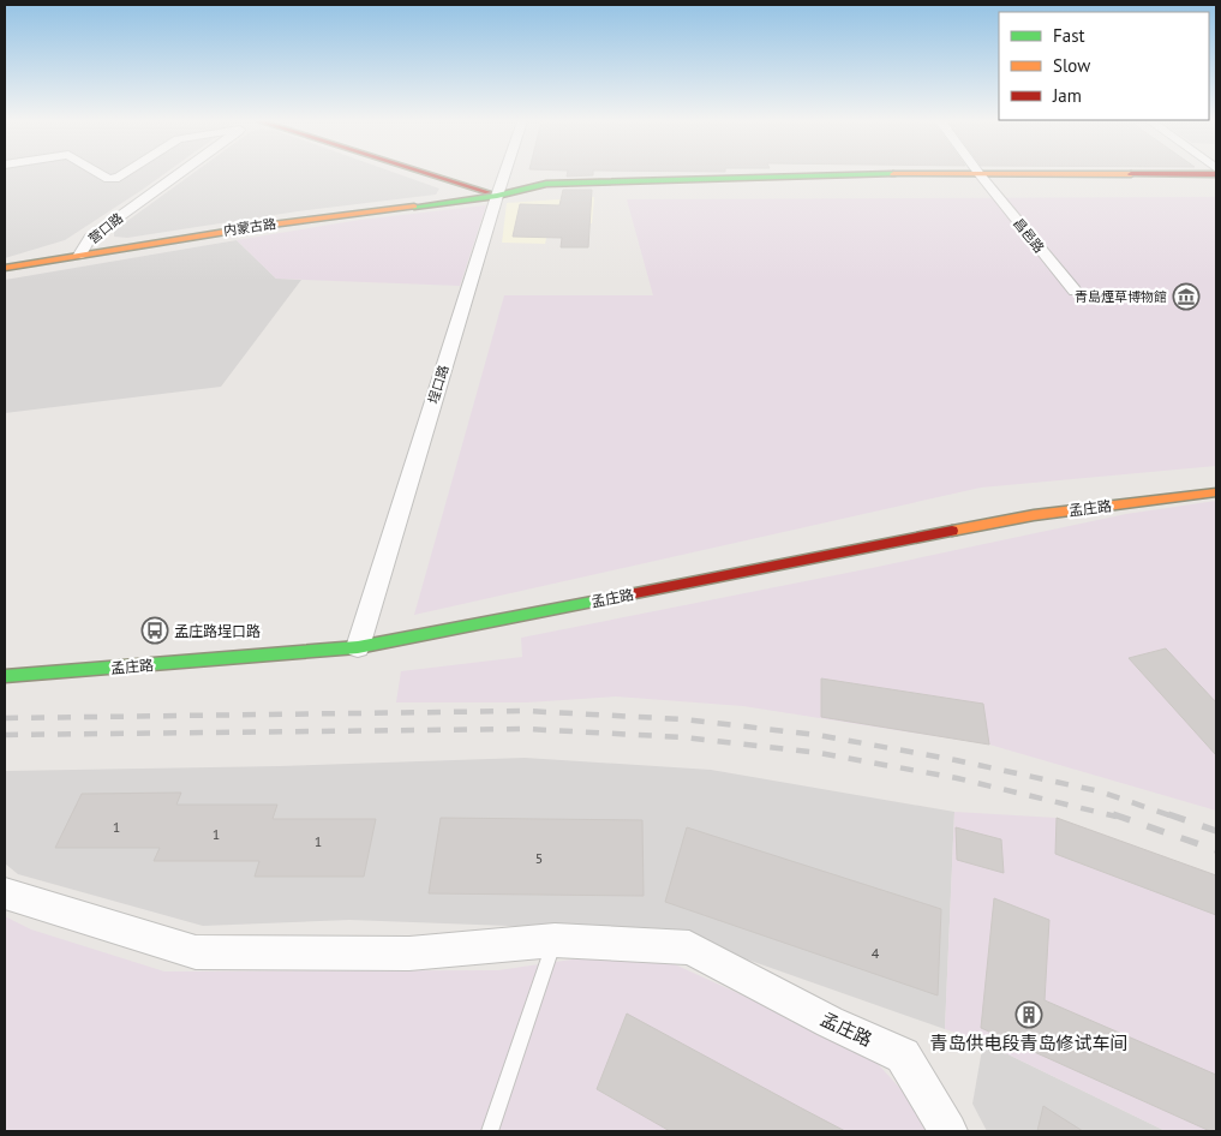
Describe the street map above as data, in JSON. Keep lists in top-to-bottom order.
{
  "streets": {
    "main road": ["内蒙古路", "孟庄路"],
    "street": ["营口路", "昌邑路", "埕口路"]
  },
  "crossings": [
    ["内蒙古路", "营口路"],
    ["内蒙古路", "埕口路"],
    ["埕口路", "孟庄路"]
  ],
  "places": {
    "museum": ["青島煙草博物館"],
    "bus stop": ["孟庄路埕口路"],
    "building": ["青岛供电段青岛修试车间"]
  },
  "house_numbers": [
    "1",
    "1",
    "1",
    "5",
    "4"
  ],
  "legend": ["Fast", "Slow", "Jam"]
}
